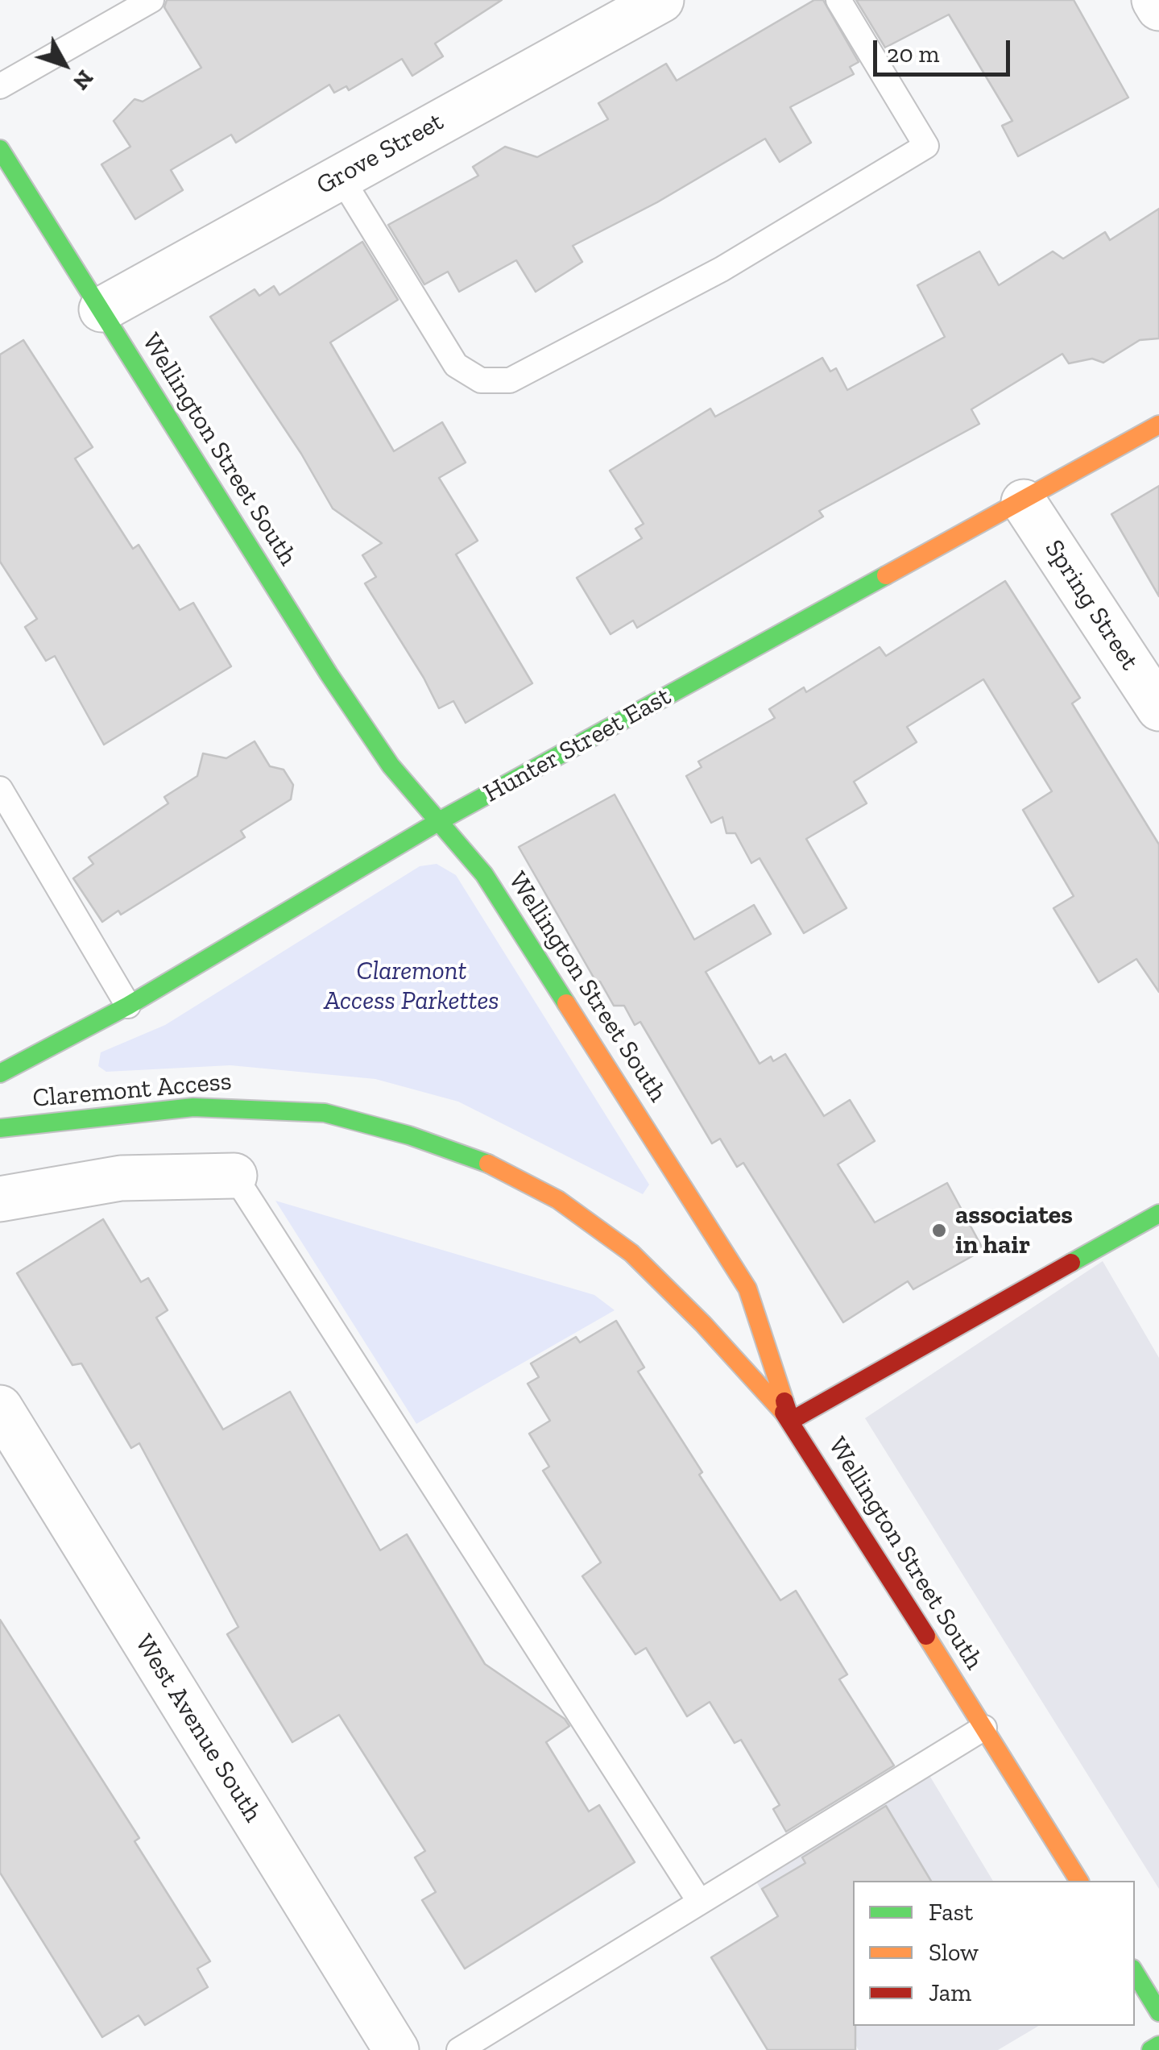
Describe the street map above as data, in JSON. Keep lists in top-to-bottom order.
{
  "streets": {
    "street": [
      "Grove Street",
      "Wellington Street South",
      "Spring Street",
      "Hunter Street East",
      "Claremont Access",
      "West Avenue South"
    ]
  },
  "crossings": [
    ["Grove Street", "Wellington Street South"],
    ["Wellington Street South", "Hunter Street East"],
    ["Wellington Street South", "Claremont Access"],
    ["Spring Street", "Hunter Street East"]
  ],
  "parks": ["Claremont Access Parkettes"],
  "places": ["associates in hair"],
  "legend": ["Fast", "Slow", "Jam"],
  "scale_bar": "20 m",
  "north": "bottom right"
}
